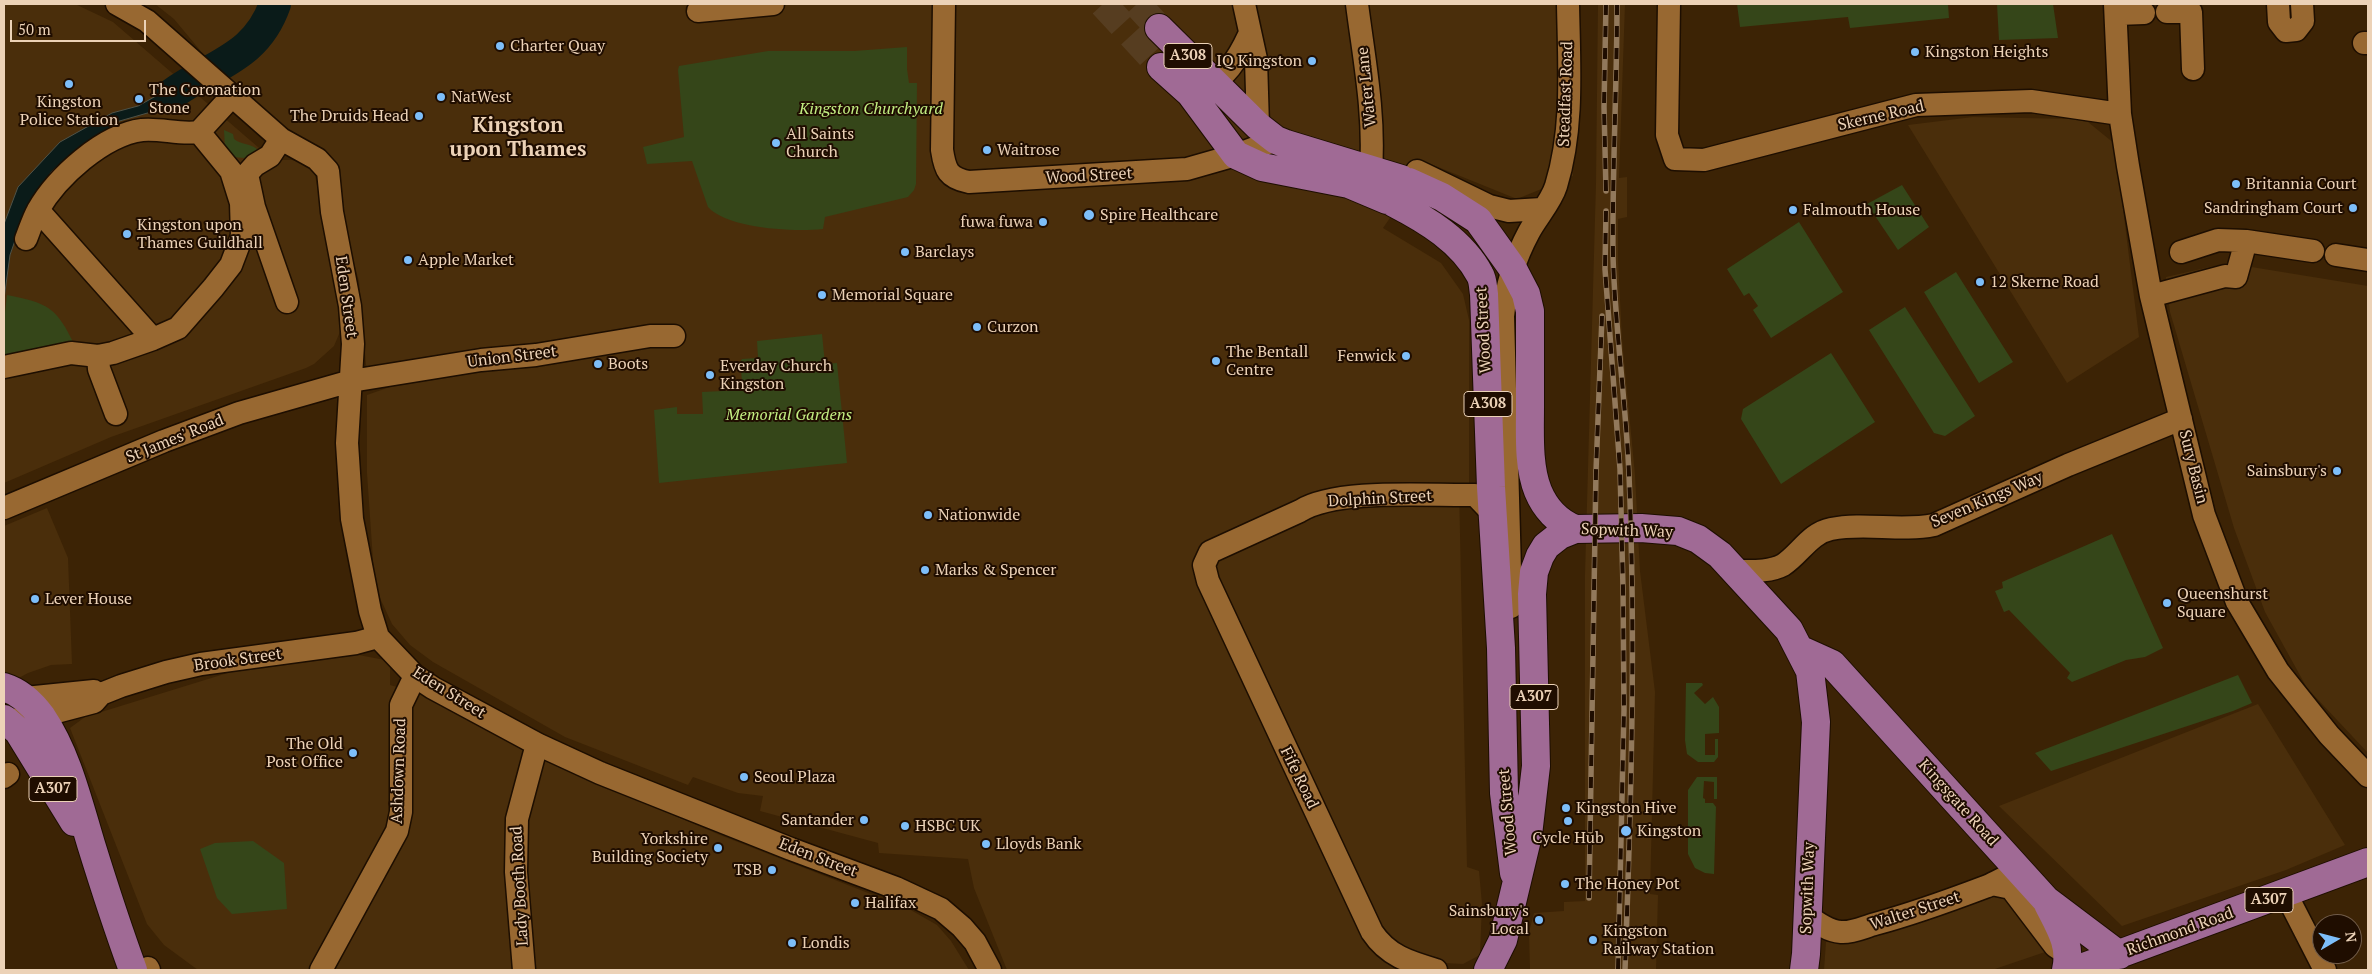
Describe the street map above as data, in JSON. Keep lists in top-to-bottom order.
{
  "streets": {
    "main road": [
      "A308",
      "Wood Street",
      "Sopwith Way",
      "A307",
      "Kingsgate Road",
      "Richmond Road"
    ],
    "street": [
      "Water Lane",
      "Steadfast Road",
      "Skerne Road",
      "Eden Street",
      "Union Street",
      "St James' Road",
      "Sury Basin",
      "Dolphin Street",
      "Seven Kings Way",
      "Brook Street",
      "Ashdown Road",
      "Fife Road",
      "Lady Booth Road",
      "Walter Street"
    ]
  },
  "crossings": [
    ["A308", "Wood Street"],
    ["A308", "Sopwith Way"],
    ["Water Lane", "Wood Street"],
    ["Steadfast Road", "Wood Street"],
    ["Skerne Road", "Sury Basin"],
    ["Wood Street", "Dolphin Street"],
    ["Wood Street", "Sopwith Way"],
    ["Eden Street", "Union Street"],
    ["Eden Street", "St James' Road"],
    ["Eden Street", "Brook Street"],
    ["Eden Street", "Ashdown Road"],
    ["Eden Street", "Lady Booth Road"],
    ["Union Street", "St James' Road"],
    ["Sury Basin", "Seven Kings Way"],
    ["Dolphin Street", "Fife Road"],
    ["Seven Kings Way", "Sopwith Way"],
    ["Sopwith Way", "Kingsgate Road"],
    ["Sopwith Way", "Walter Street"],
    ["Brook Street", "A307"],
    ["Kingsgate Road", "Walter Street"],
    ["Kingsgate Road", "Richmond Road"]
  ],
  "districts": ["Kingston upon Thames"],
  "parks": ["Kingston Churchyard", "Memorial Gardens"],
  "places": [
    "Charter Quay",
    "Kingston Heights",
    "IQ Kingston",
    "Kingston Police Station",
    "NatWest",
    "The Coronation Stone",
    "The Druids Head",
    "All Saints Church",
    "Waitrose",
    "Britannia Court",
    "Sandringham Court",
    "Falmouth House",
    "Spire Healthcare",
    "fuwa fuwa",
    "Kingston upon Thames Guildhall",
    "Barclays",
    "Apple Market",
    "12 Skerne Road",
    "Memorial Square",
    "Curzon",
    "Fenwick",
    "The Bentall Centre",
    "Boots",
    "Everday Church Kingston",
    "Sainsbury's",
    "Nationwide",
    "Marks & Spencer",
    "Lever House",
    "Queenshurst Square",
    "The Old Post Office",
    "Seoul Plaza",
    "Kingston Hive",
    "Santander",
    "Cycle Hub",
    "HSBC UK",
    "Kingston",
    "Lloyds Bank",
    "Yorkshire Building Society",
    "TSB",
    "The Honey Pot",
    "Halifax",
    "Sainsbury's Local",
    "Kingston Railway Station",
    "Londis"
  ],
  "scale_bar": "50 m",
  "north": "right"
}
